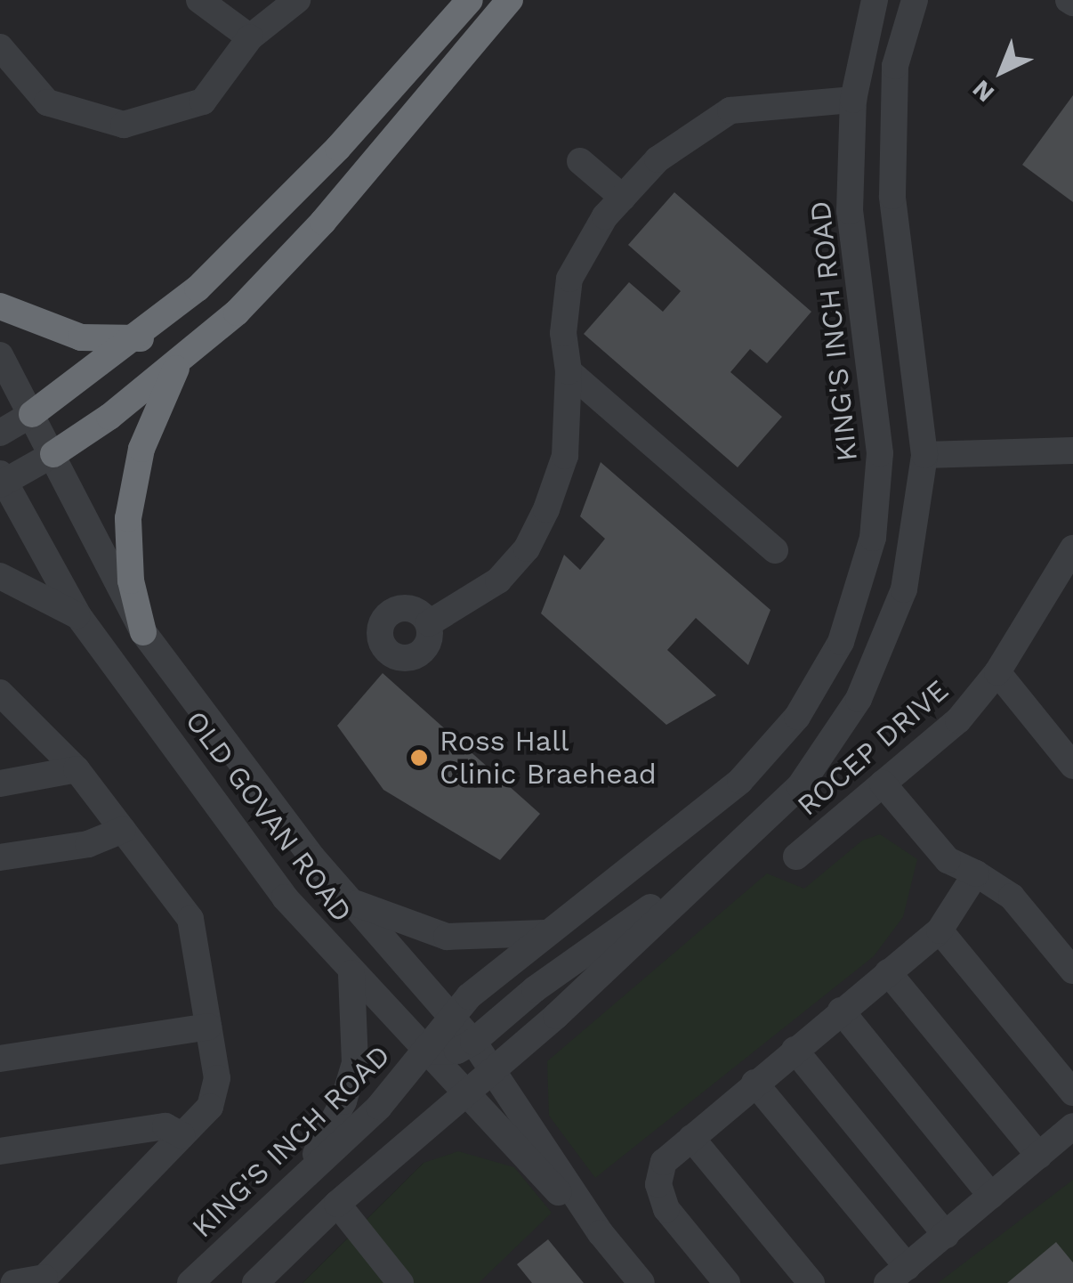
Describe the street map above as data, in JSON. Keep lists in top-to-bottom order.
{
  "streets": {
    "street": ["KING'S INCH ROAD", "ROCEP DRIVE", "OLD GOVAN ROAD"]
  },
  "crossings": [
    ["KING'S INCH ROAD", "OLD GOVAN ROAD"]
  ],
  "places": ["Ross Hall Clinic Braehead"],
  "north": "bottom left"
}
